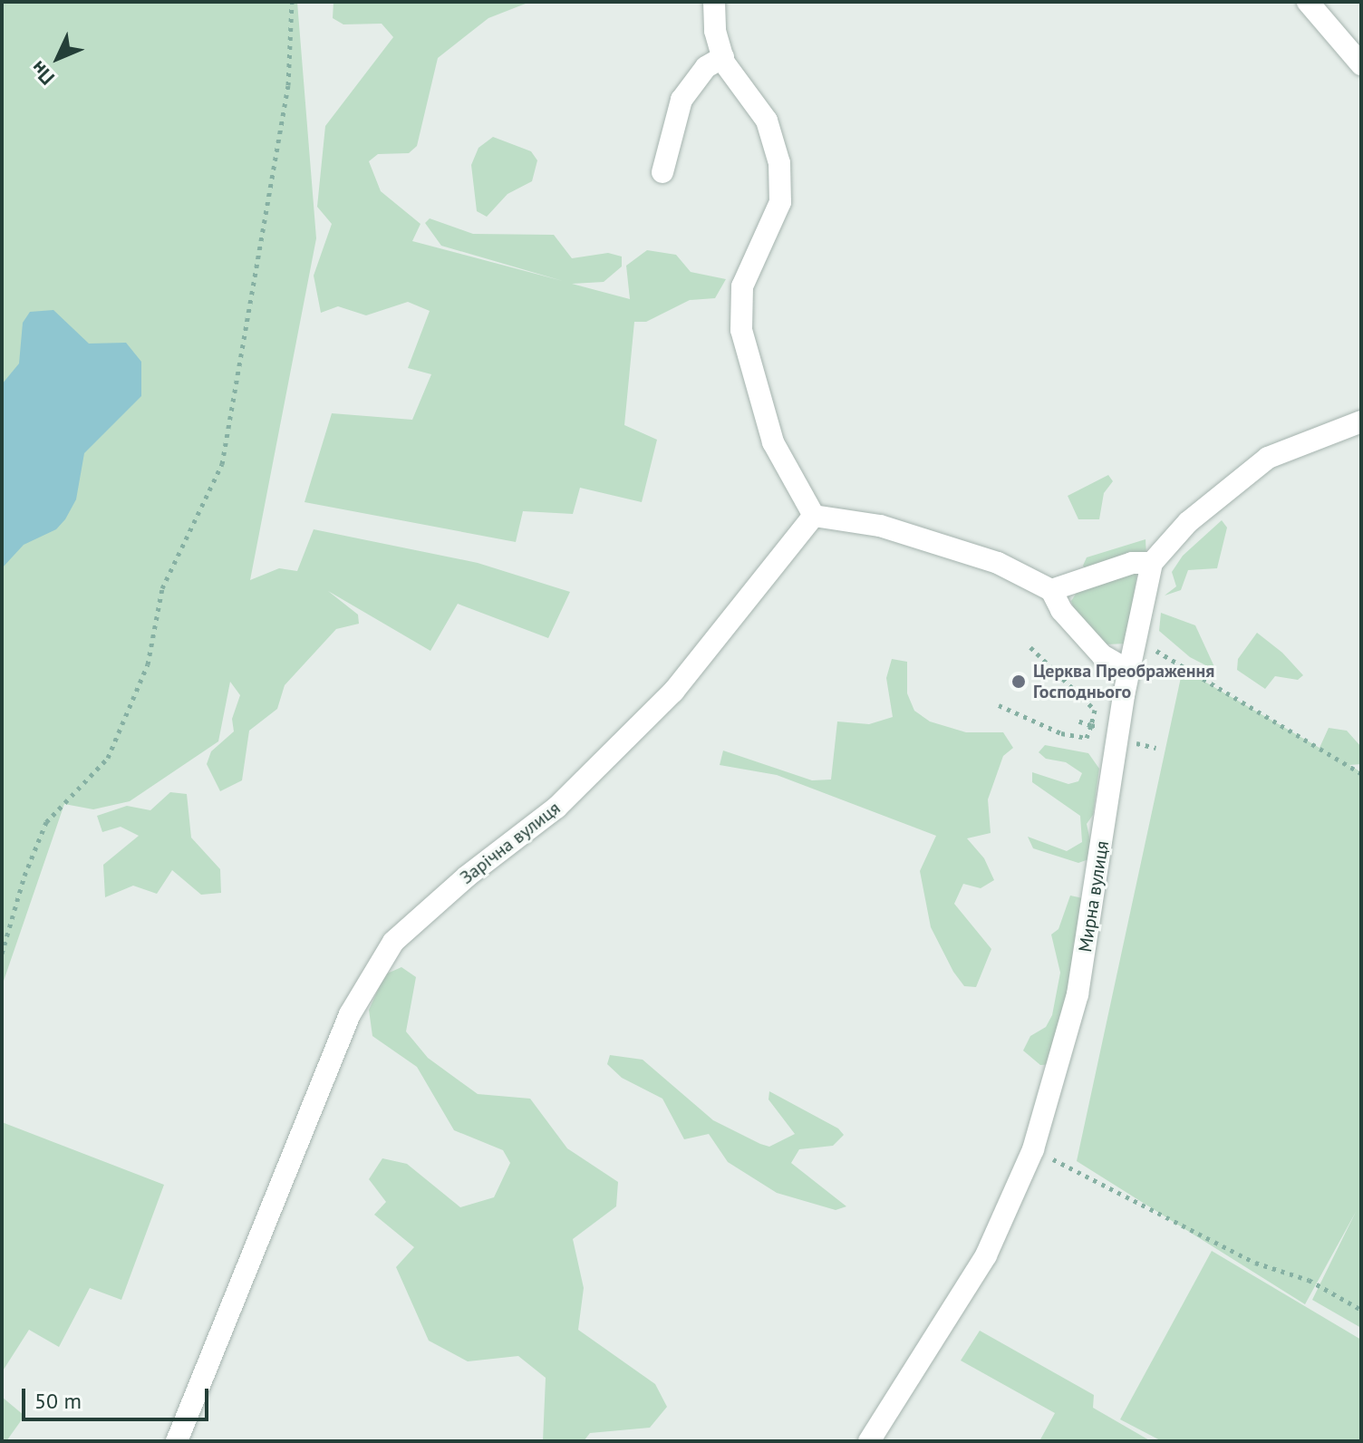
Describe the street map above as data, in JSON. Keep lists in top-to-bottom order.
{
  "streets": {
    "street": ["Зарічна вулиця", "Мирна вулиця"]
  },
  "places": ["Церква Преображення Господнього"],
  "scale_bar": "50 m",
  "north": "bottom left"
}
